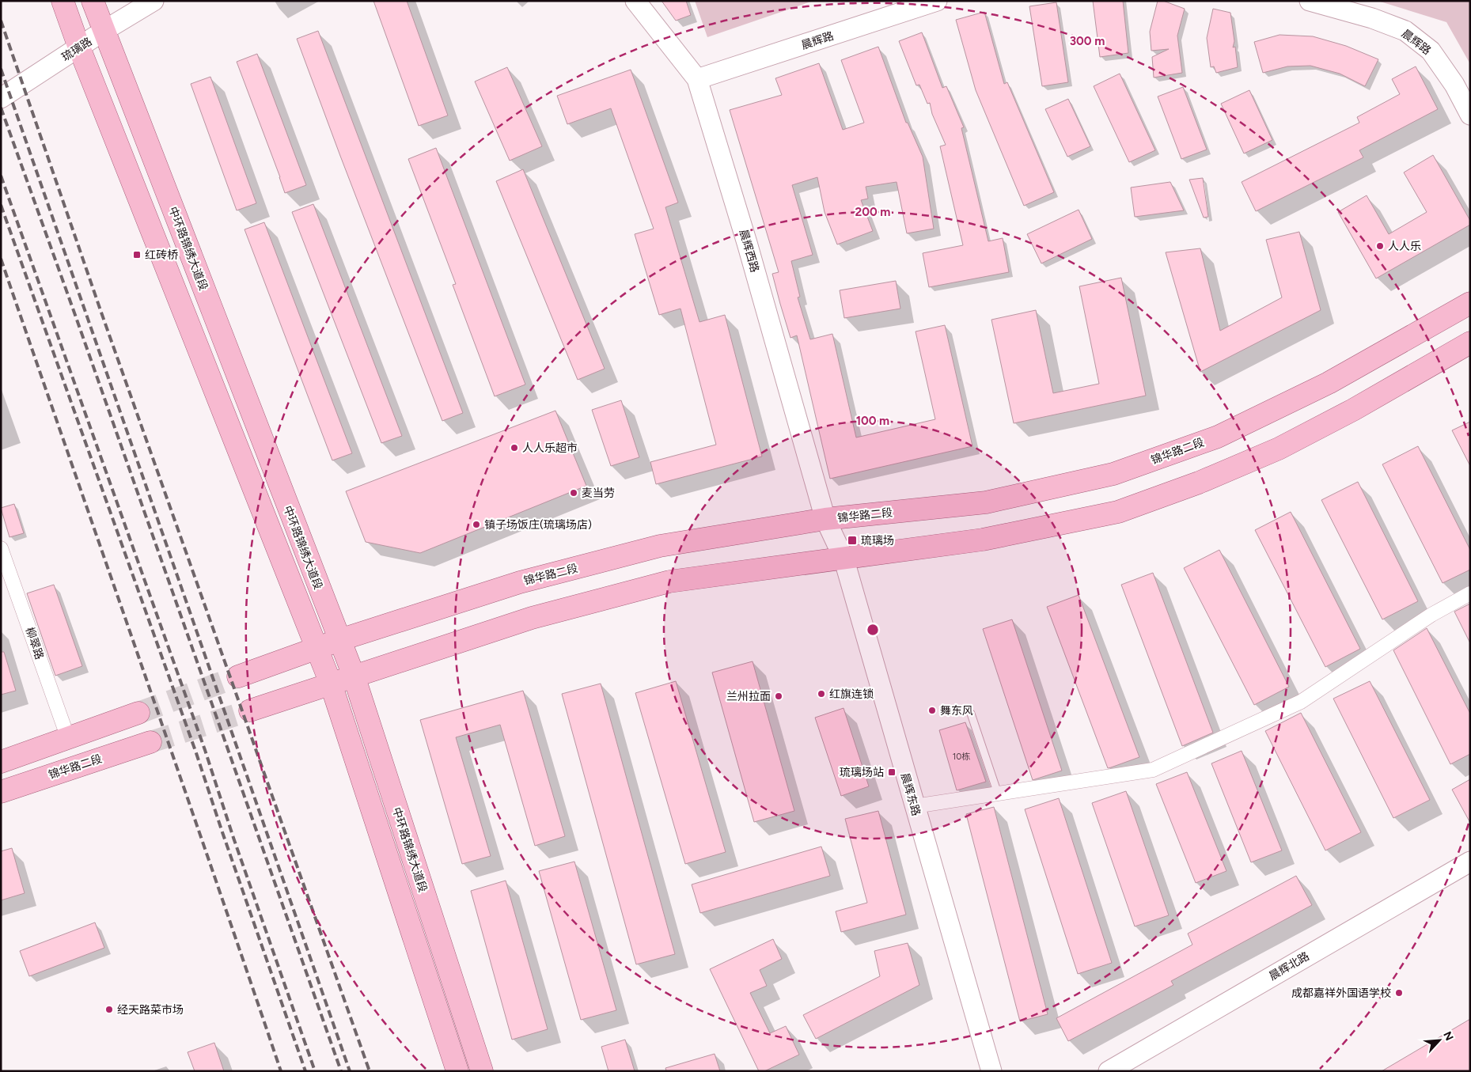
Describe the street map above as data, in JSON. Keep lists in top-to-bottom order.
{
  "streets": {
    "main road": ["中环路锦绣大道段", "锦华路二段"],
    "street": [
      "晨辉路",
      "琉璃路",
      "晨辉西路",
      "柳翠路",
      "晨辉东路",
      "晨辉北路"
    ]
  },
  "crossings": [
    ["晨辉路", "晨辉西路"],
    ["琉璃路", "中环路锦绣大道段"],
    ["中环路锦绣大道段", "锦华路二段"],
    ["晨辉西路", "锦华路二段"],
    ["晨辉西路", "晨辉东路"],
    ["锦华路二段", "晨辉东路"]
  ],
  "places": {
    "other": [
      "人人乐",
      "人人乐超市",
      "麦当劳",
      "镇子场饭庄(琉璃场店)",
      "红旗连锁",
      "兰州拉面",
      "舞东风",
      "成都嘉祥外国语学校",
      "经天路菜市场"
    ],
    "transit": ["红砖桥", "琉璃场", "琉璃场站"]
  },
  "house_numbers": ["10栋"],
  "north": "top right",
  "rings": ["300 m", "200 m", "100 m"]
}
